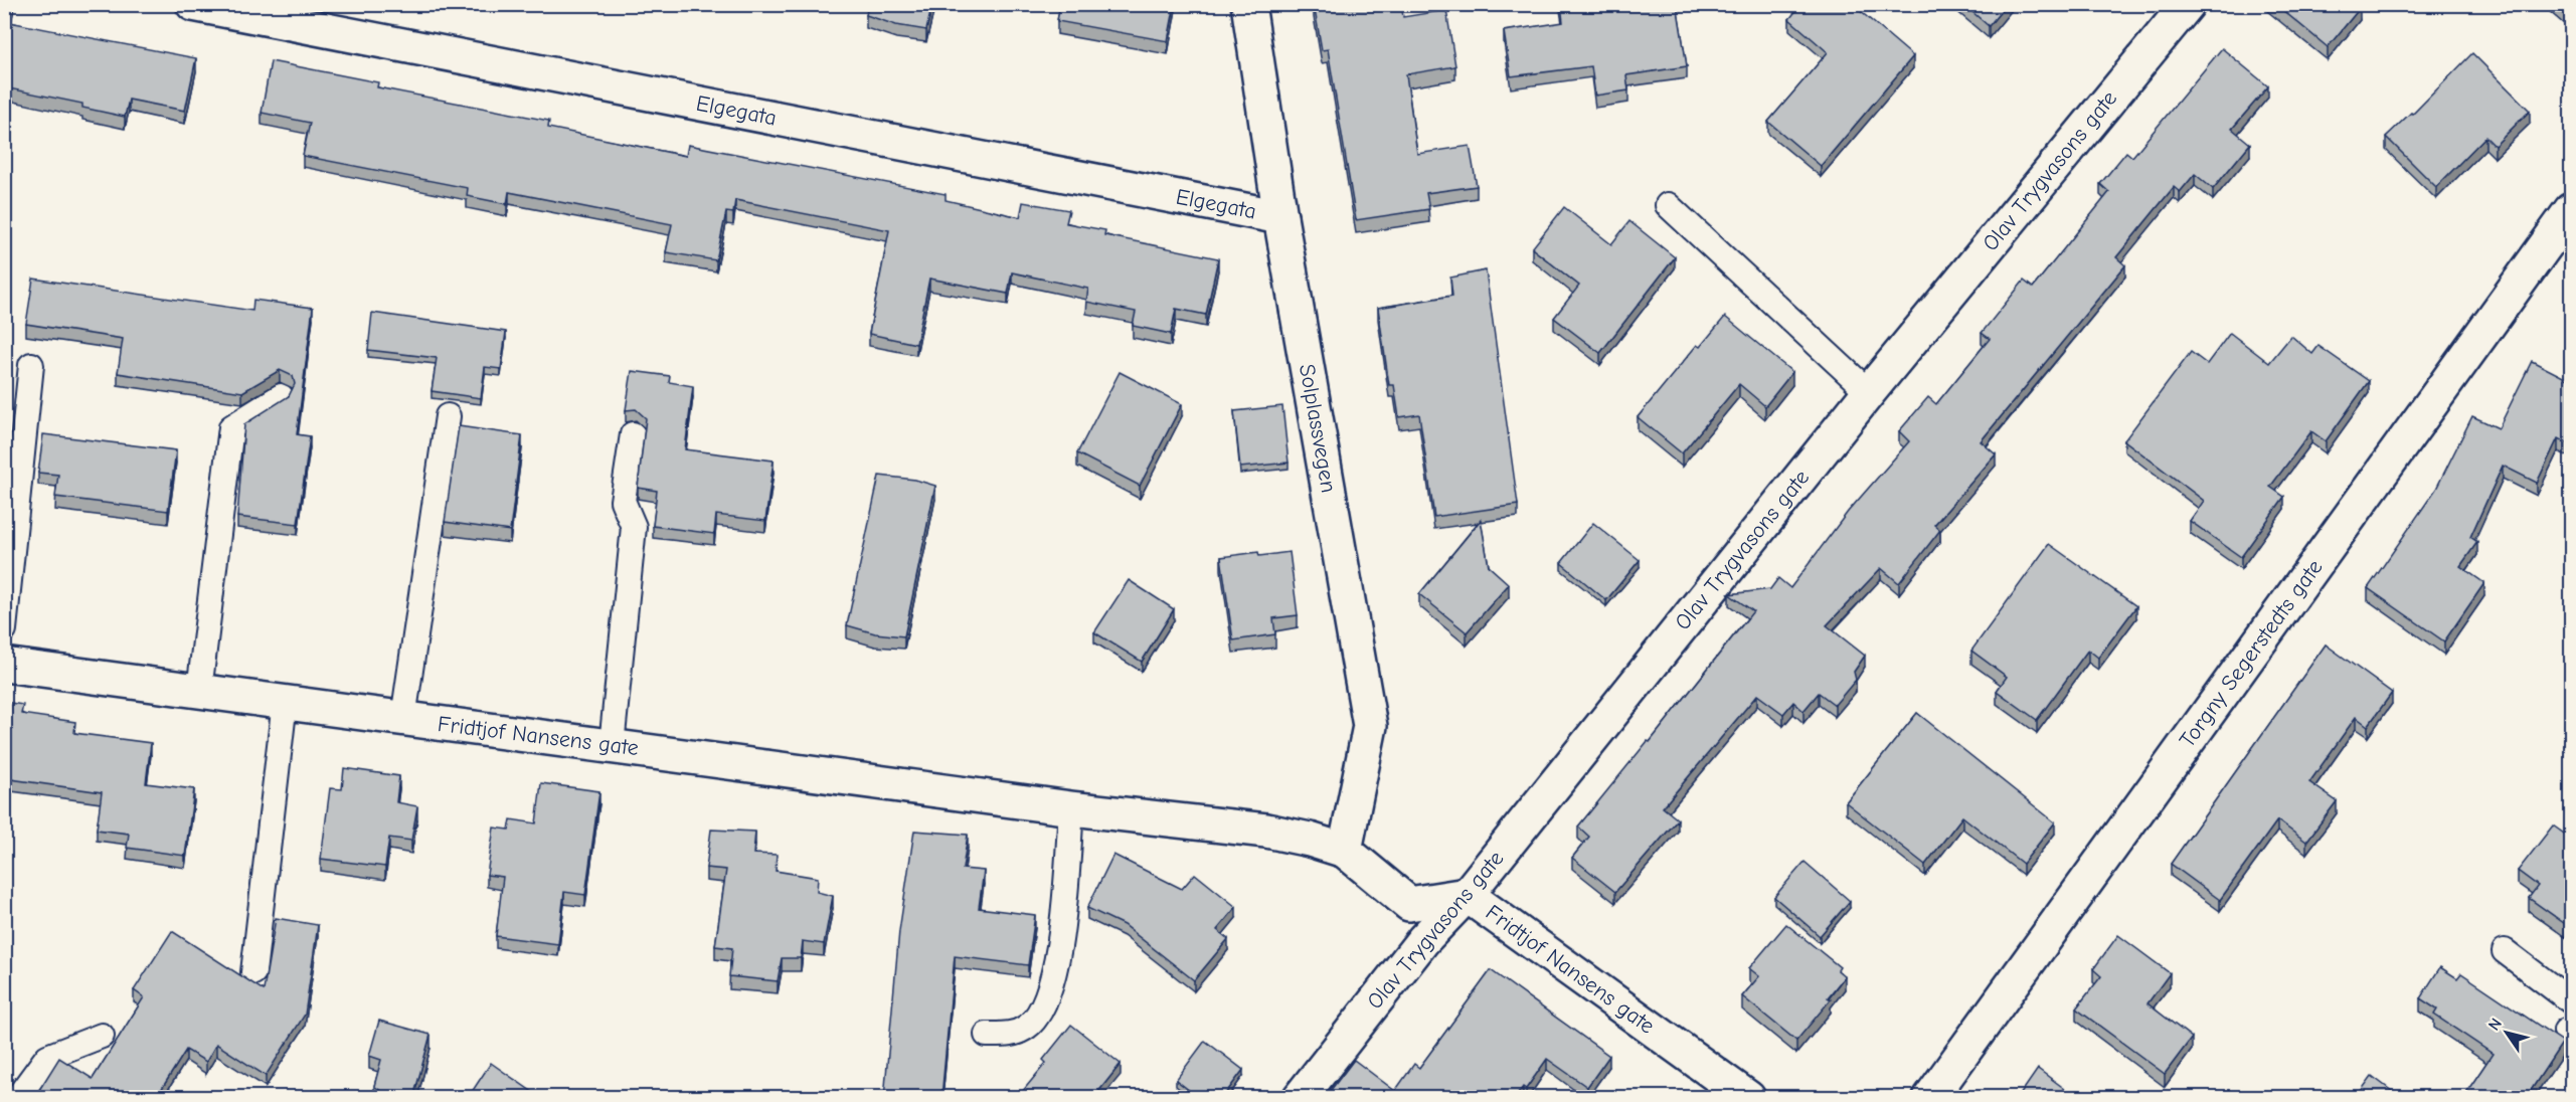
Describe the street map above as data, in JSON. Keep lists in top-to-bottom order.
{
  "streets": {
    "street": [
      "Elgegata",
      "Olav Trygvasons gate",
      "Solplassvegen",
      "Torgny Segerstedts gate",
      "Fridtjof Nansens gate"
    ]
  },
  "crossings": [
    ["Elgegata", "Solplassvegen"],
    ["Olav Trygvasons gate", "Fridtjof Nansens gate"],
    ["Solplassvegen", "Fridtjof Nansens gate"]
  ],
  "north": "top left"
}
